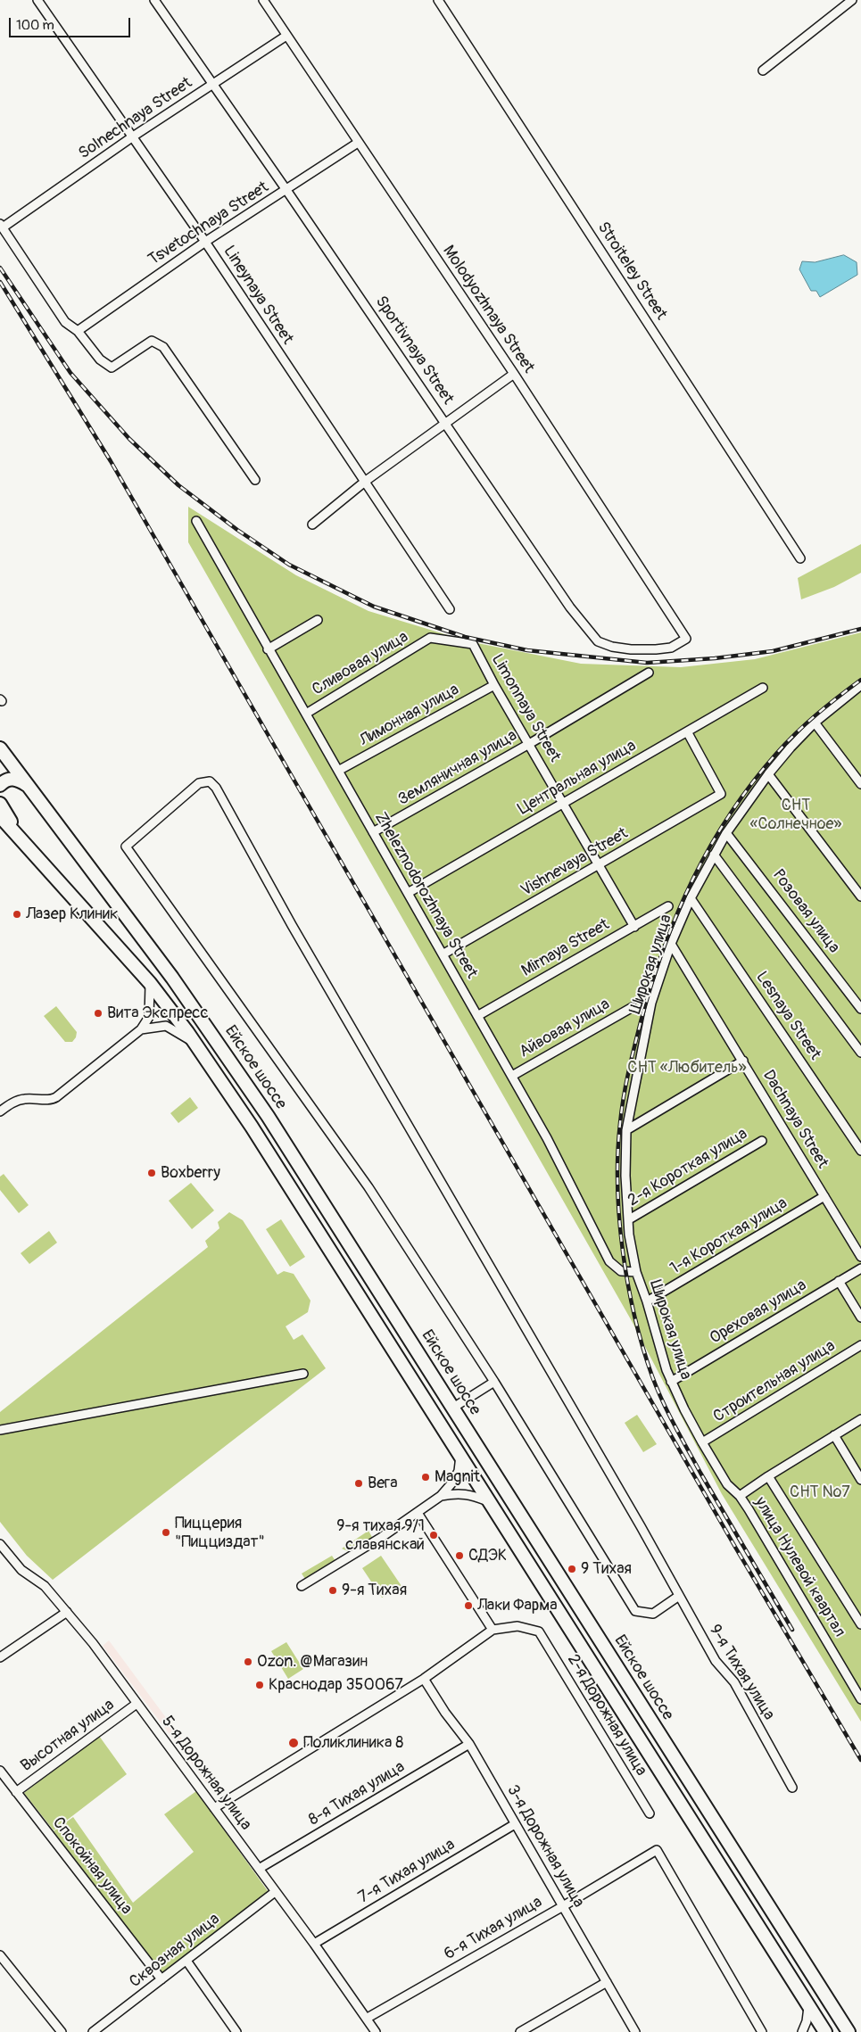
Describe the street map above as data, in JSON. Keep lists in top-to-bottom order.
{
  "streets": {
    "main road": ["Ейское шоссе"],
    "street": [
      "Solnechnaya Street",
      "Tsvetochnaya Street",
      "Stroiteley Street",
      "Lineynaya Street",
      "Molodyozhnaya Street",
      "Sportivnaya Street",
      "Сливовая улица",
      "Limonnaya Street",
      "Лимонная улица",
      "Земляничная улица",
      "Центральная улица",
      "Vishnevaya Street",
      "Zheleznodorozhnaya Street",
      "Розовая улица",
      "Mirnaya Street",
      "Широкая улица",
      "Lesnaya Street",
      "Айвовая улица",
      "Dachnaya Street",
      "2-я Короткая улица",
      "1-я Короткая улица",
      "Ореховая улица",
      "Строительная улица",
      "улица Нулевой квартал",
      "9-я Тихая улица",
      "2-я Дорожная улица",
      "Высотная улица",
      "5-я Дорожная улица",
      "8-я Тихая улица",
      "3-я Дорожная улица",
      "Спокойная улица",
      "7-я Тихая улица",
      "6-я Тихая улица",
      "Сквозная улица"
    ]
  },
  "crossings": [
    ["Solnechnaya Street", "Lineynaya Street"],
    ["Solnechnaya Street", "Molodyozhnaya Street"],
    ["Solnechnaya Street", "Sportivnaya Street"],
    ["Tsvetochnaya Street", "Lineynaya Street"],
    ["Tsvetochnaya Street", "Molodyozhnaya Street"],
    ["Tsvetochnaya Street", "Sportivnaya Street"],
    ["Molodyozhnaya Street", "Sportivnaya Street"],
    ["Сливовая улица", "Limonnaya Street"],
    ["Сливовая улица", "Zheleznodorozhnaya Street"],
    ["Limonnaya Street", "Лимонная улица"],
    ["Limonnaya Street", "Земляничная улица"],
    ["Limonnaya Street", "Центральная улица"],
    ["Limonnaya Street", "Vishnevaya Street"],
    ["Limonnaya Street", "Mirnaya Street"],
    ["Лимонная улица", "Zheleznodorozhnaya Street"],
    ["Земляничная улица", "Zheleznodorozhnaya Street"],
    ["Центральная улица", "Vishnevaya Street"],
    ["Центральная улица", "Zheleznodorozhnaya Street"],
    ["Vishnevaya Street", "Zheleznodorozhnaya Street"],
    ["Zheleznodorozhnaya Street", "Mirnaya Street"],
    ["Zheleznodorozhnaya Street", "Широкая улица"],
    ["Zheleznodorozhnaya Street", "Айвовая улица"],
    ["Розовая улица", "Широкая улица"],
    ["Широкая улица", "Lesnaya Street"],
    ["Широкая улица", "Dachnaya Street"],
    ["Широкая улица", "2-я Короткая улица"],
    ["Широкая улица", "1-я Короткая улица"],
    ["Широкая улица", "Ореховая улица"],
    ["Широкая улица", "Строительная улица"],
    ["Широкая улица", "улица Нулевой квартал"],
    ["Dachnaya Street", "1-я Короткая улица"],
    ["Высотная улица", "5-я Дорожная улица"],
    ["Высотная улица", "Спокойная улица"],
    ["5-я Дорожная улица", "8-я Тихая улица"],
    ["5-я Дорожная улица", "7-я Тихая улица"],
    ["5-я Дорожная улица", "6-я Тихая улица"],
    ["5-я Дорожная улица", "Сквозная улица"],
    ["8-я Тихая улица", "3-я Дорожная улица"],
    ["3-я Дорожная улица", "7-я Тихая улица"],
    ["3-я Дорожная улица", "6-я Тихая улица"],
    ["Спокойная улица", "Сквозная улица"]
  ],
  "parks": ["СНТ «Солнечное»", "СНТ «Любитель»", "СНТ №7"],
  "places": [
    "Лазер Клиник",
    "Вита Экспресс",
    "Boxberry",
    "Magnit",
    "Вега",
    "Пиццерия \"Пицциздат\"",
    "9-я тихая 9/1 славянскай",
    "СДЭК",
    "9 Тихая",
    "9-я Тихая",
    "Лаки Фарма",
    "Ozon. @Магазин",
    "Краснодар 350067",
    "Поликлиника 8"
  ],
  "scale_bar": "100 m"
}
